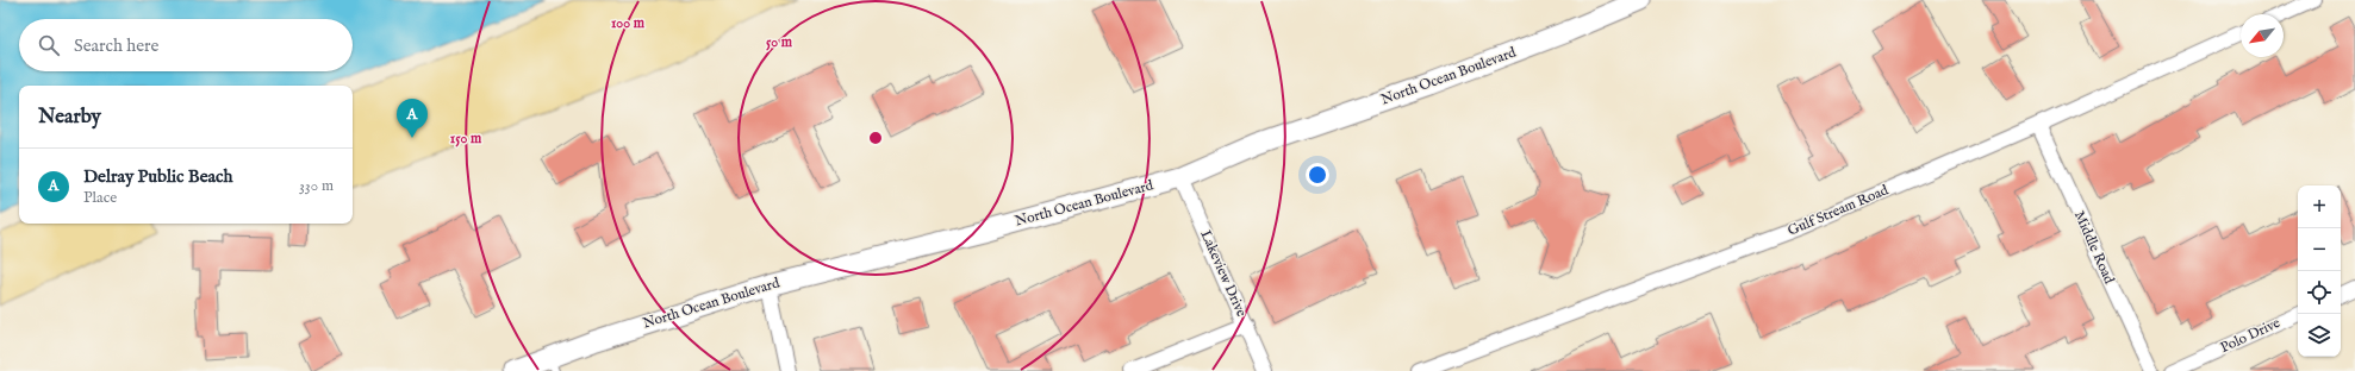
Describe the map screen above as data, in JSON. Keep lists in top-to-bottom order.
{
  "streets": {
    "main road": ["North Ocean Boulevard"],
    "street": [
      "Gulf Stream Road",
      "Middle Road",
      "Lakeview Drive",
      "Polo Drive"
    ]
  },
  "crossings": [
    ["North Ocean Boulevard", "Lakeview Drive"],
    ["Gulf Stream Road", "Middle Road"]
  ],
  "north": "bottom left",
  "page": {
    "search": "Search here",
    "heading": "Nearby",
    "pins": "A",
    "list": [
      {
        "mark": "A",
        "name": "Delray Public Beach",
        "note": "Place",
        "value": "330 m"
      }
    ],
    "map_buttons": ["+", "−"]
  },
  "rings": ["100 m", "50 m", "150 m"]
}
